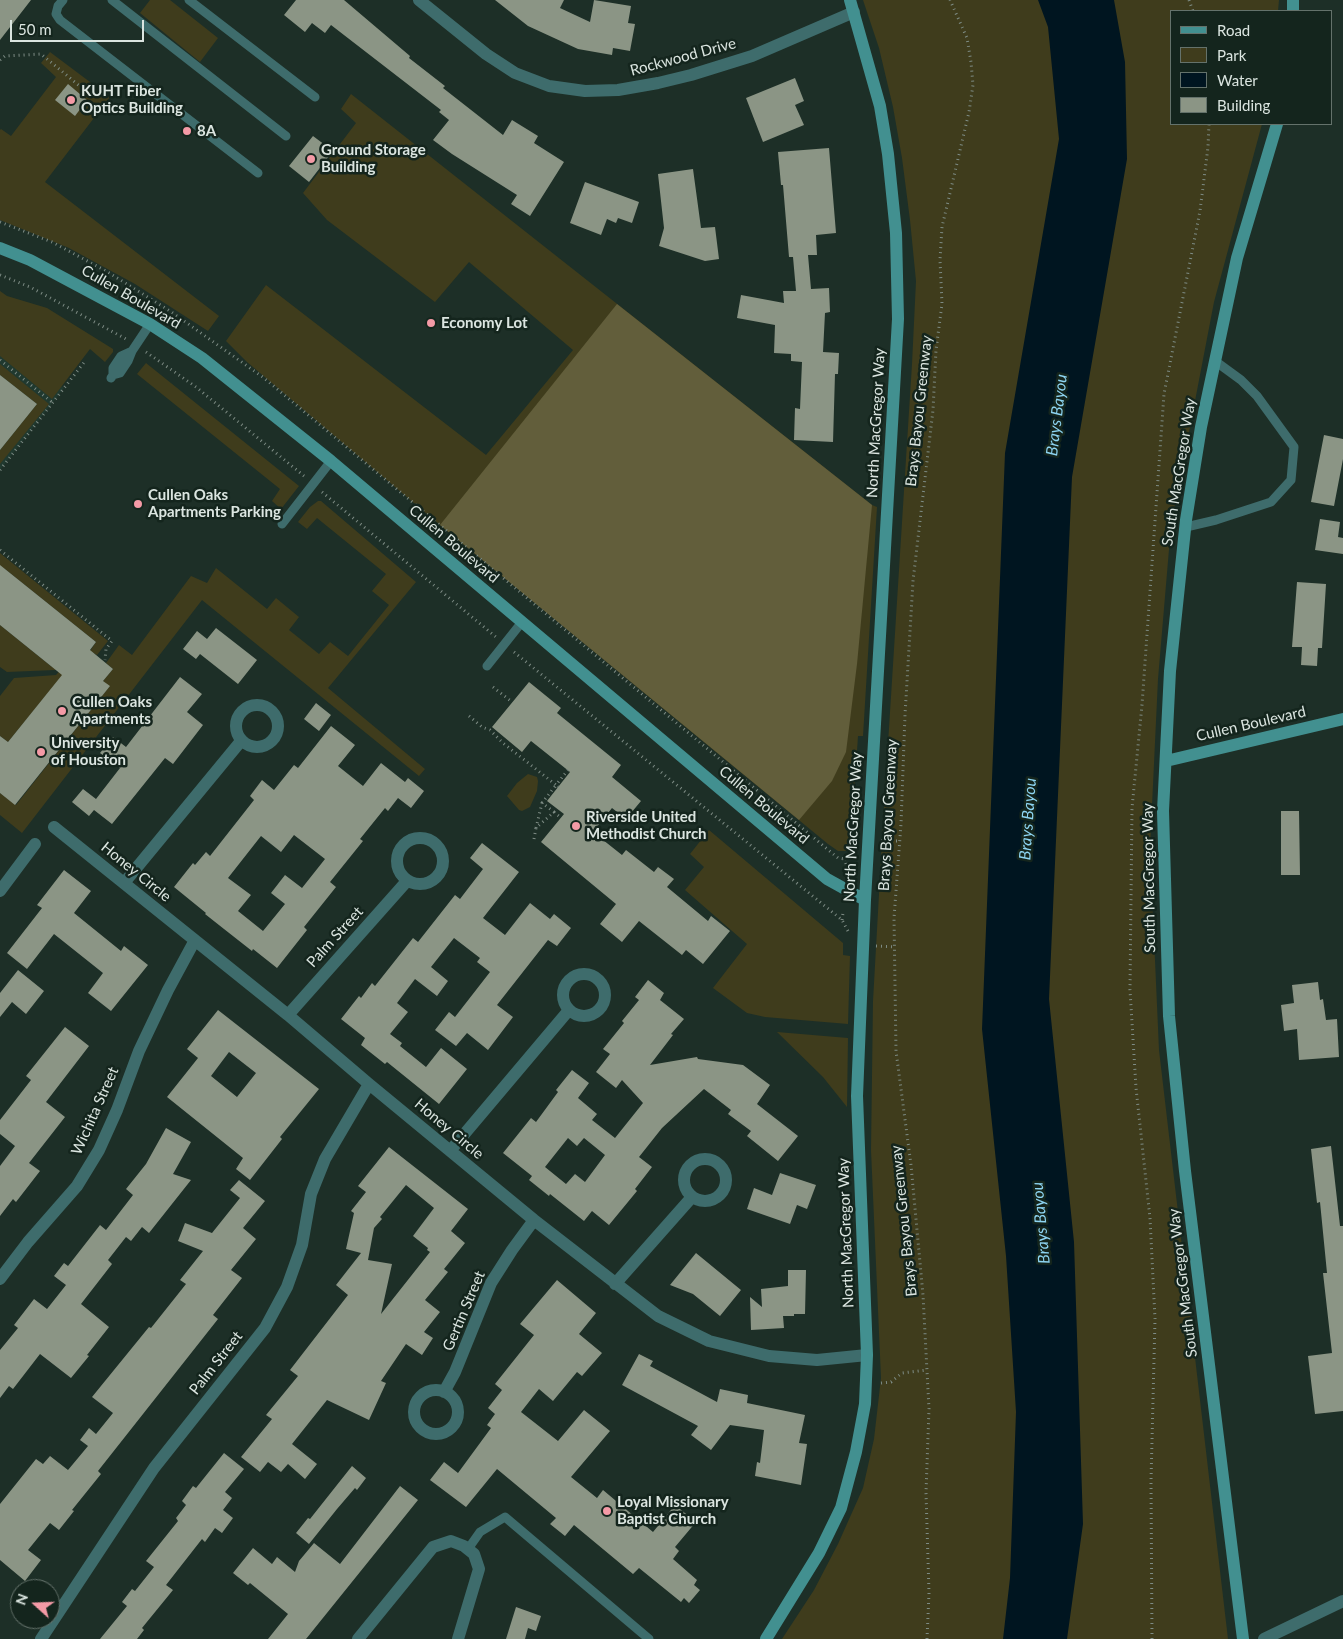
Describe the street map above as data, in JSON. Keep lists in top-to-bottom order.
{
  "streets": {
    "street": [
      "Rockwood Drive",
      "Cullen Boulevard",
      "North MacGregor Way",
      "South MacGregor Way",
      "Honey Circle",
      "Palm Street",
      "Wichita Street",
      "Gertin Street"
    ],
    "path": ["Brays Bayou Greenway"]
  },
  "crossings": [
    ["Rockwood Drive", "North MacGregor Way"],
    ["Cullen Boulevard", "North MacGregor Way"],
    ["Cullen Boulevard", "South MacGregor Way"],
    ["North MacGregor Way", "Honey Circle"],
    ["Honey Circle", "Palm Street"],
    ["Honey Circle", "Wichita Street"],
    ["Honey Circle", "Gertin Street"]
  ],
  "water": ["Brays Bayou"],
  "places": [
    "KUHT Fiber Optics Building",
    "8A",
    "Ground Storage Building",
    "Economy Lot",
    "Cullen Oaks Apartments Parking",
    "Cullen Oaks Apartments",
    "University of Houston",
    "Riverside United Methodist Church",
    "Loyal Missionary Baptist Church"
  ],
  "legend": [
    "Road",
    "Park",
    "Water",
    "Building"
  ],
  "scale_bar": "50 m",
  "north": "left"
}
